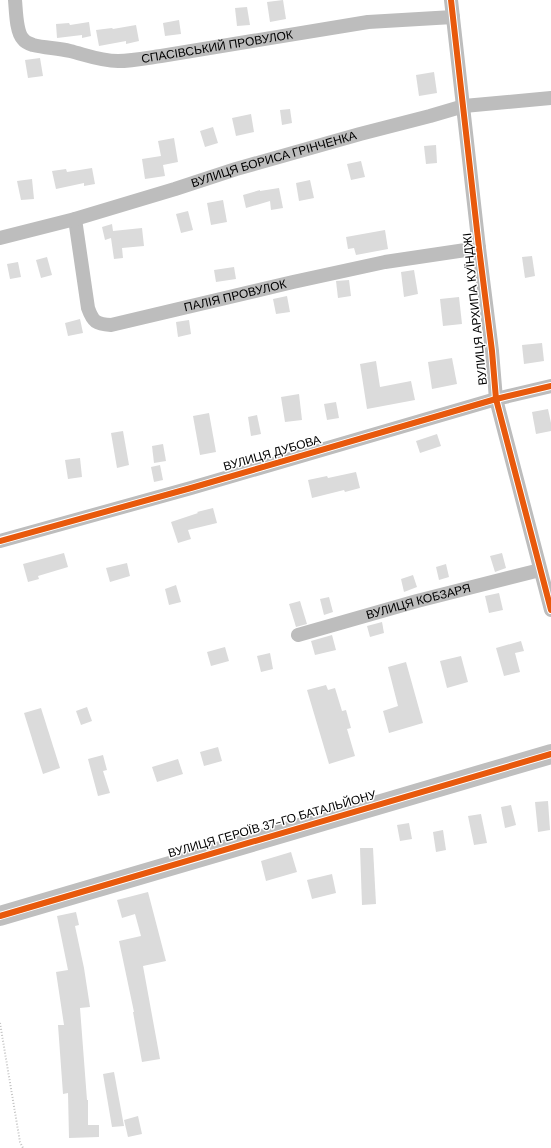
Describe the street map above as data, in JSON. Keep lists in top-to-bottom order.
{
  "streets": {
    "street": [
      "СПАСІВСЬКИЙ ПРОВУЛОК",
      "ВУЛИЦЯ БОРИСА ГРІНЧЕНКА",
      "ПАЛІЯ ПРОВУЛОК",
      "ВУЛИЦЯ АРХИПА КУЇНДЖІ",
      "ВУЛИЦЯ ДУБОВА",
      "ВУЛИЦЯ КОБЗАРЯ",
      "ВУЛИЦЯ ГЕРОЇВ 37-ГО БАТАЛЬЙОНУ"
    ]
  },
  "crossings": [
    ["СПАСІВСЬКИЙ ПРОВУЛОК", "ВУЛИЦЯ АРХИПА КУЇНДЖІ"],
    ["ВУЛИЦЯ БОРИСА ГРІНЧЕНКА", "ПАЛІЯ ПРОВУЛОК"],
    ["ВУЛИЦЯ БОРИСА ГРІНЧЕНКА", "ВУЛИЦЯ АРХИПА КУЇНДЖІ"],
    ["ПАЛІЯ ПРОВУЛОК", "ВУЛИЦЯ АРХИПА КУЇНДЖІ"],
    ["ВУЛИЦЯ АРХИПА КУЇНДЖІ", "ВУЛИЦЯ ДУБОВА"],
    ["ВУЛИЦЯ АРХИПА КУЇНДЖІ", "ВУЛИЦЯ КОБЗАРЯ"]
  ]
}
